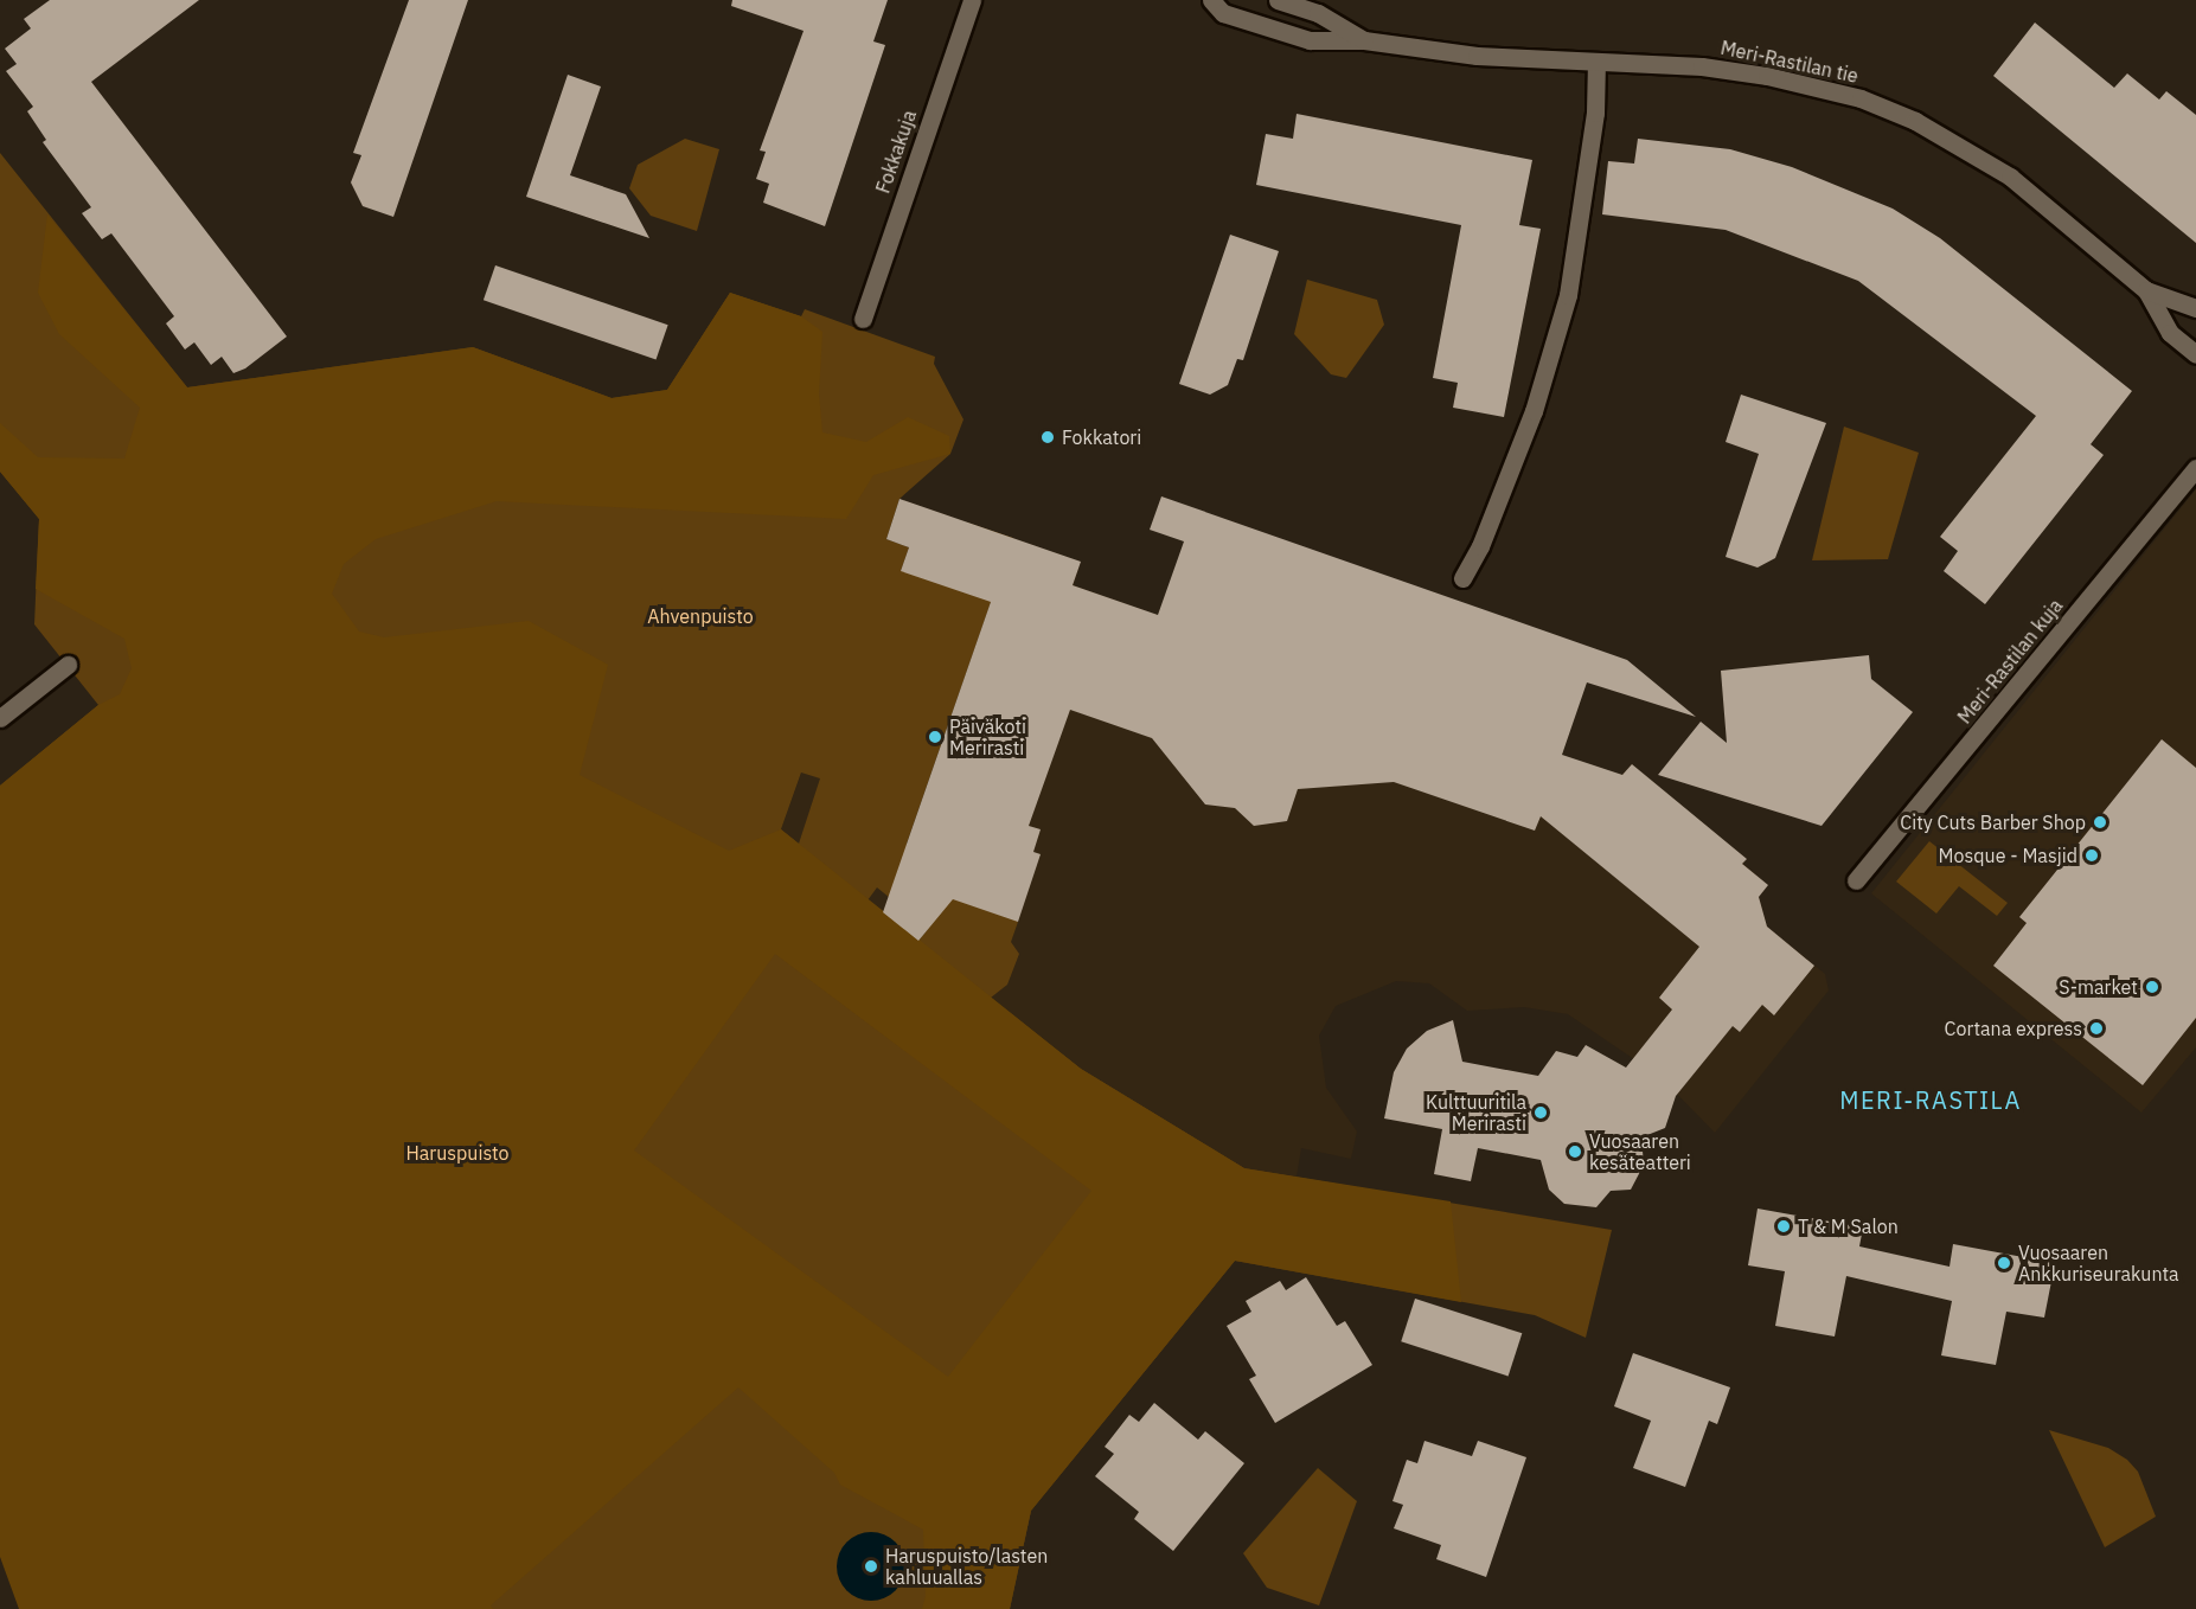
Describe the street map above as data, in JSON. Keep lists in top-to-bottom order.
{
  "streets": {
    "street": ["Meri-Rastilan tie", "Fokkakuja", "Meri-Rastilan kuja"]
  },
  "districts": ["MERI-RASTILA"],
  "parks": ["Ahvenpuisto", "Haruspuisto"],
  "places": [
    "Fokkatori",
    "Päiväkoti Merirasti",
    "City Cuts Barber Shop",
    "Mosque - Masjid",
    "S-market",
    "Cortana express",
    "Kulttuuritila Merirasti",
    "Vuosaaren kesäteatteri",
    "T & M Salon",
    "Vuosaaren Ankkuriseurakunta",
    "Haruspuisto/lasten kahluuallas"
  ]
}
